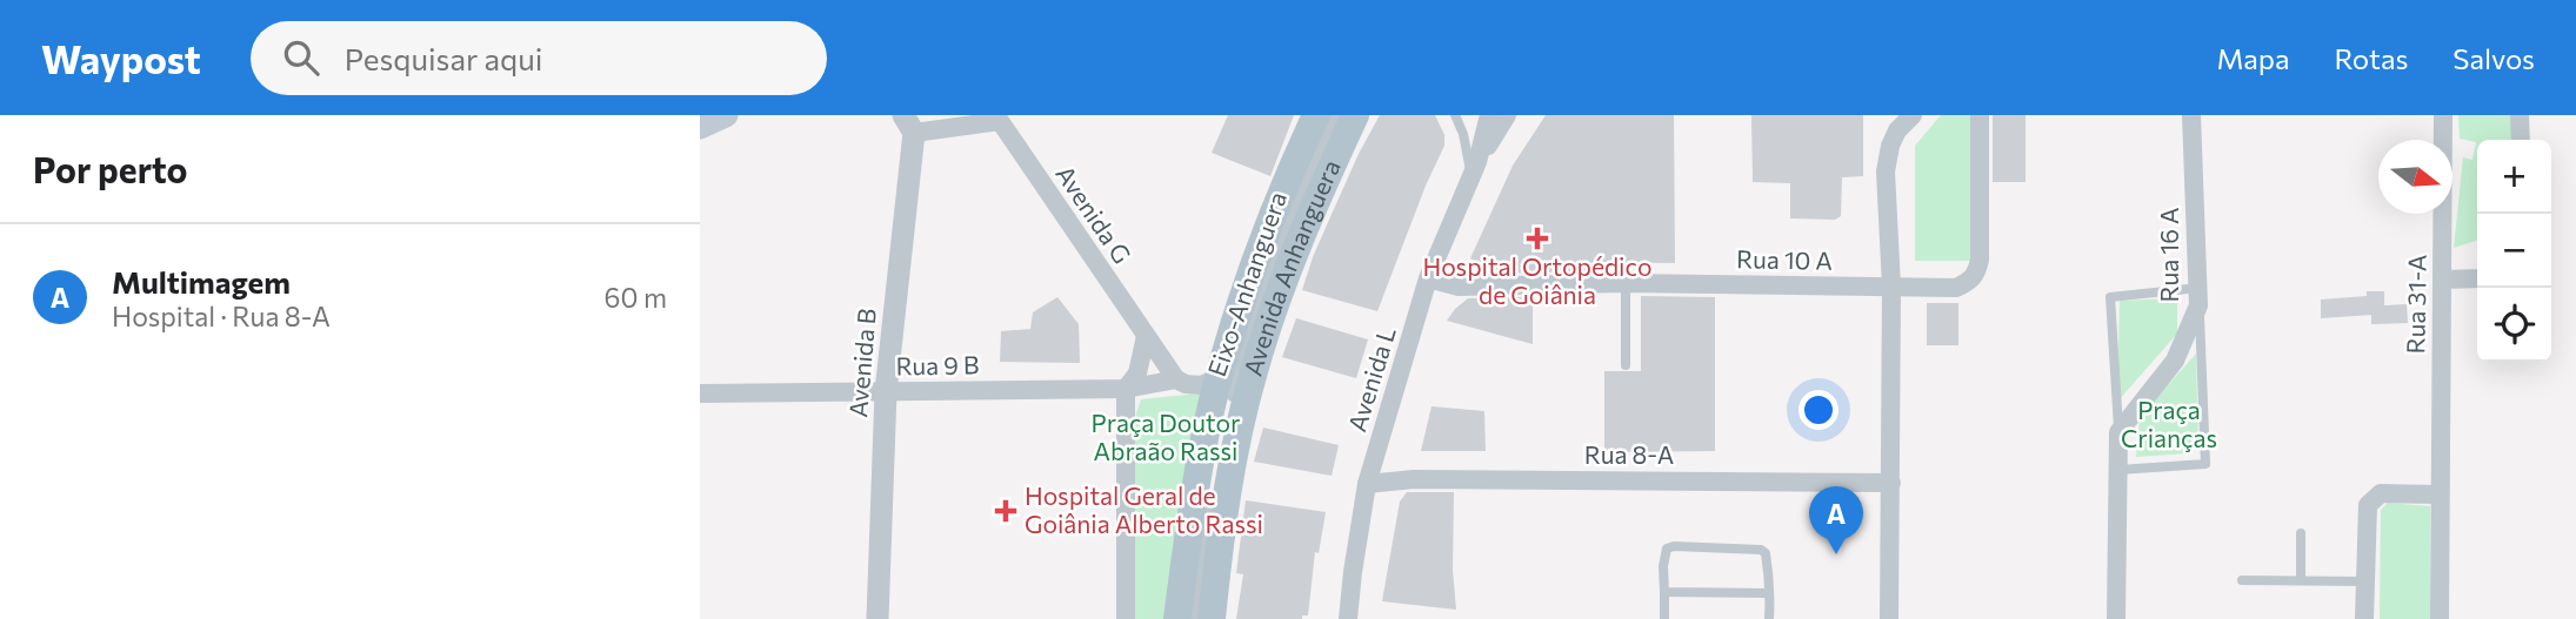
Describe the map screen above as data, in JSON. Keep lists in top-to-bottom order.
{
  "streets": {
    "main road": ["Avenida Anhanguera"],
    "street": [
      "Avenida G",
      "Rua 16 A",
      "Rua 10 A",
      "Rua 31-A",
      "Avenida B",
      "Rua 9 B",
      "Avenida L",
      "Rua 8-A"
    ],
    "lane": ["Eixo-Anhanguera"]
  },
  "crossings": [
    ["Avenida G", "Avenida B"],
    ["Avenida G", "Rua 9 B"],
    ["Rua 10 A", "Avenida L"],
    ["Avenida Anhanguera", "Eixo-Anhanguera"],
    ["Avenida B", "Rua 9 B"],
    ["Avenida L", "Rua 8-A"]
  ],
  "parks": ["Praça Crianças", "Praça Doutor Abraão Rassi"],
  "places": {
    "health": ["Hospital Ortopédico de Goiânia", "Hospital Geral de Goiânia Alberto Rassi"]
  },
  "north": "right",
  "page": {
    "header": "Waypost",
    "search": "Pesquisar aqui",
    "nav": ["Mapa", "Rotas", "Salvos"],
    "heading": "Por perto",
    "map_buttons": ["+", "−"],
    "list": [
      {
        "mark": "A",
        "name": "Multimagem",
        "note": "Hospital · Rua 8-A",
        "value": "60 m"
      }
    ],
    "pins": "A"
  }
}
